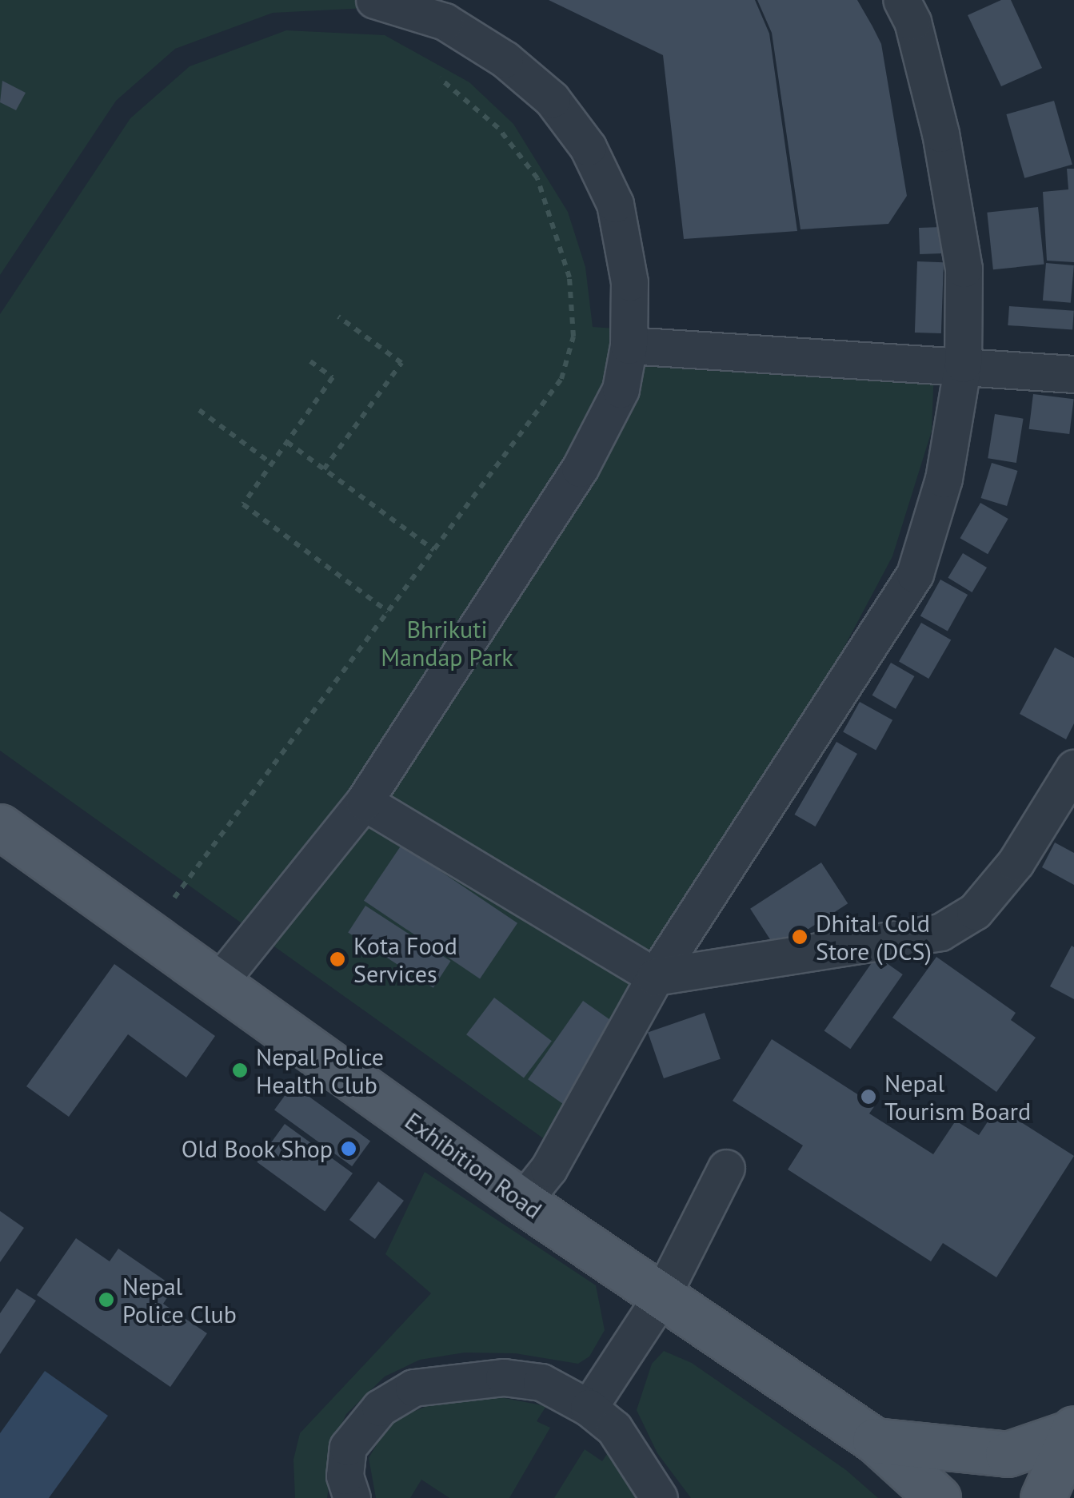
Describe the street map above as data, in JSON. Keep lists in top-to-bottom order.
{
  "streets": {
    "main road": ["Exhibition Road"]
  },
  "parks": ["Bhrikuti Mandap Park"],
  "places": [
    "Dhital Cold Store (DCS)",
    "Kota Food Services",
    "Nepal Police Health Club",
    "Nepal Tourism Board",
    "Old Book Shop",
    "Nepal Police Club"
  ]
}
